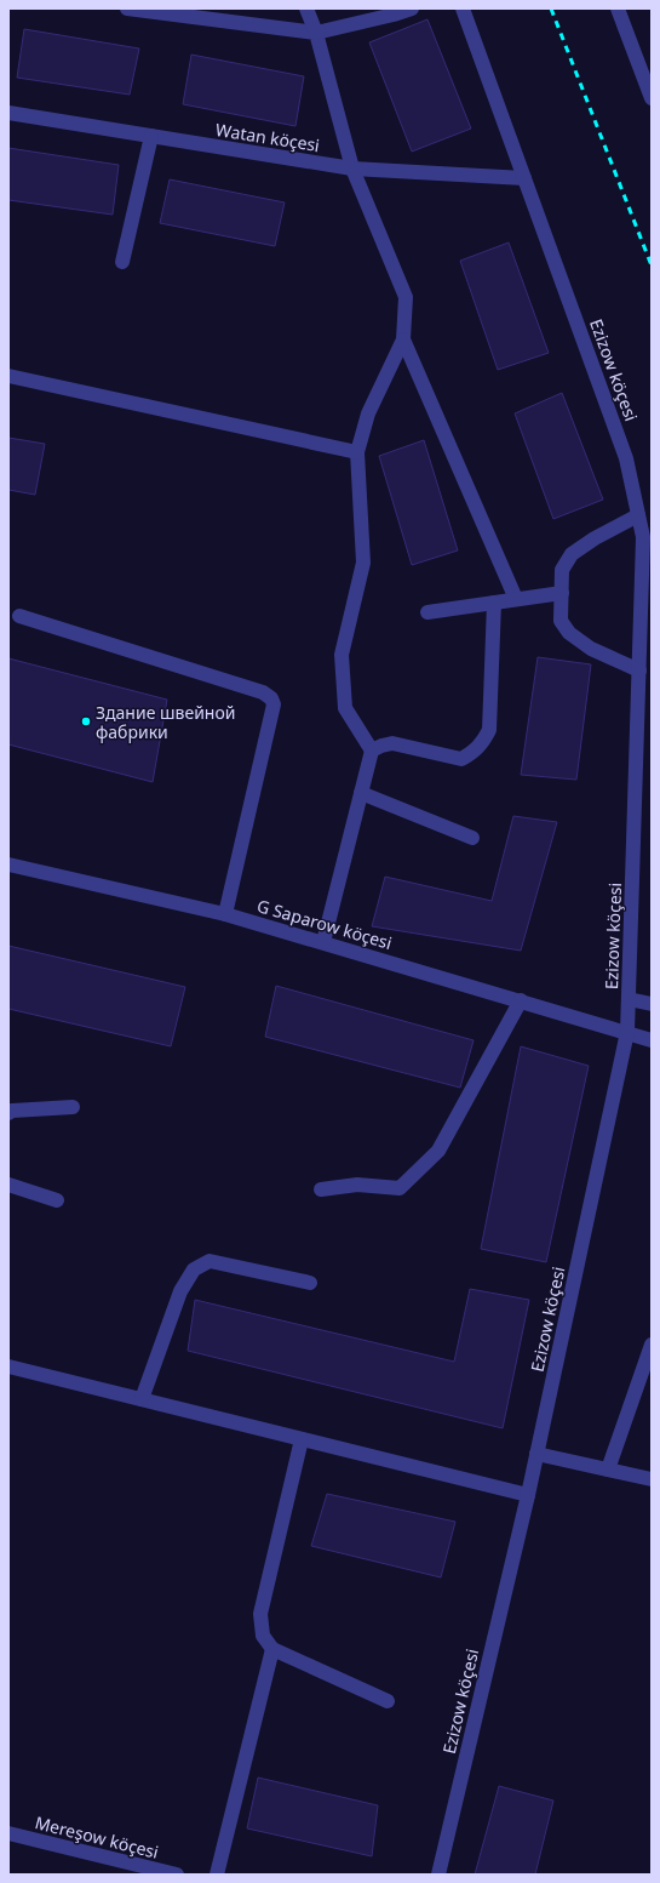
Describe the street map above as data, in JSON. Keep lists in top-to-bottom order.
{
  "streets": {
    "street": [
      "Watan köçesi",
      "Ezizow köçesi",
      "G Saparow köçesi",
      "Mereşow köçesi"
    ]
  },
  "crossings": [
    ["Watan köçesi", "Ezizow köçesi"],
    ["Ezizow köçesi", "G Saparow köçesi"]
  ],
  "places": ["Здание швейной фабрики"]
}
